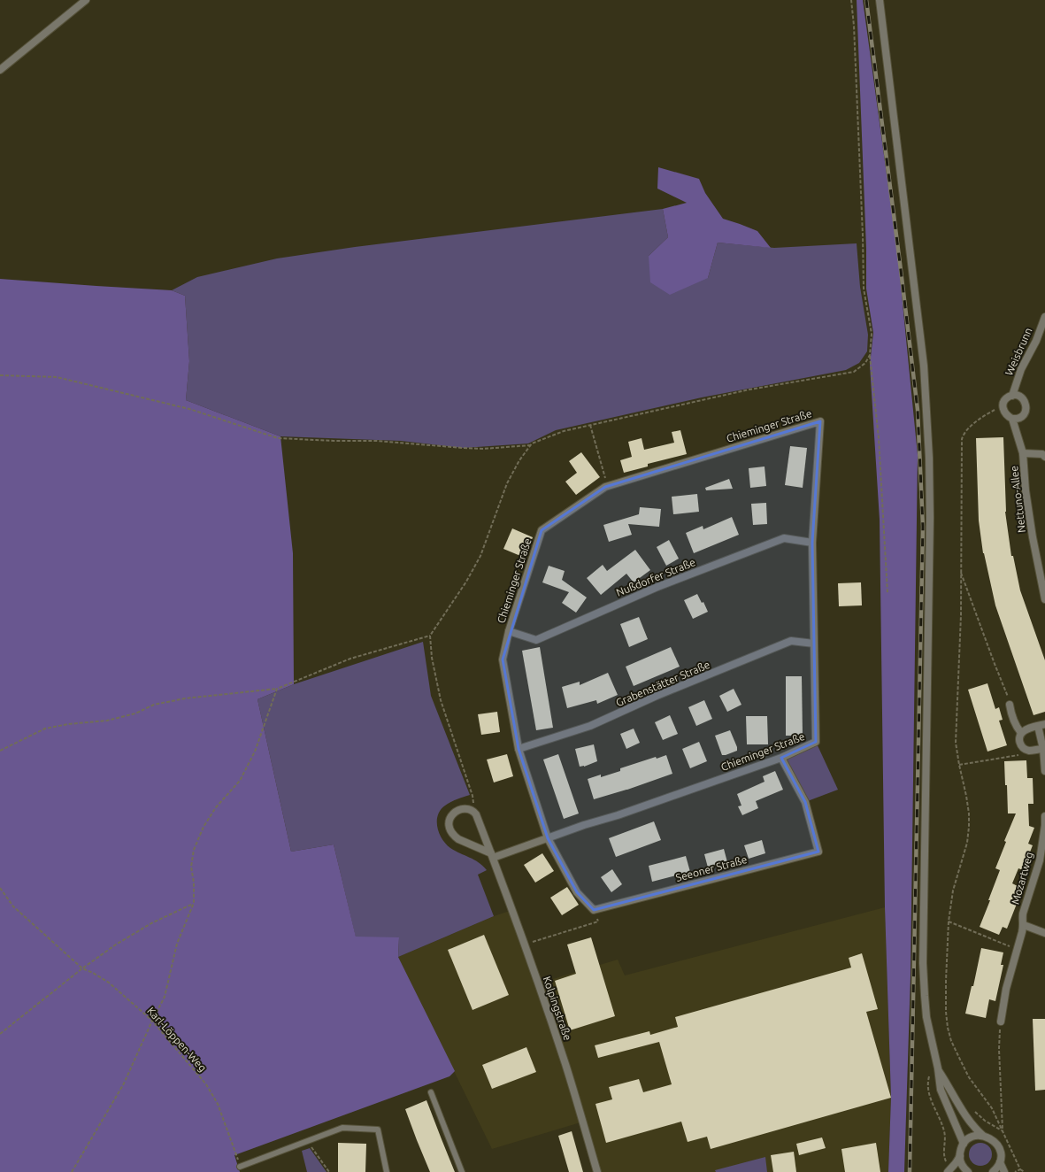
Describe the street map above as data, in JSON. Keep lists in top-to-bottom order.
{
  "streets": {
    "street": [
      "Weisbrunn",
      "Chieminger Straße",
      "Nettuno-Allee",
      "Nußdorfer Straße",
      "Grabenstätter Straße",
      "Seeoner Straße",
      "Mozartweg",
      "Kolpingstraße"
    ],
    "path": ["Karl-Löppen-Weg"]
  },
  "crossings": [
    ["Weisbrunn", "Nettuno-Allee"],
    ["Chieminger Straße", "Nußdorfer Straße"],
    ["Chieminger Straße", "Grabenstätter Straße"],
    ["Chieminger Straße", "Seeoner Straße"],
    ["Chieminger Straße", "Kolpingstraße"]
  ]
}
